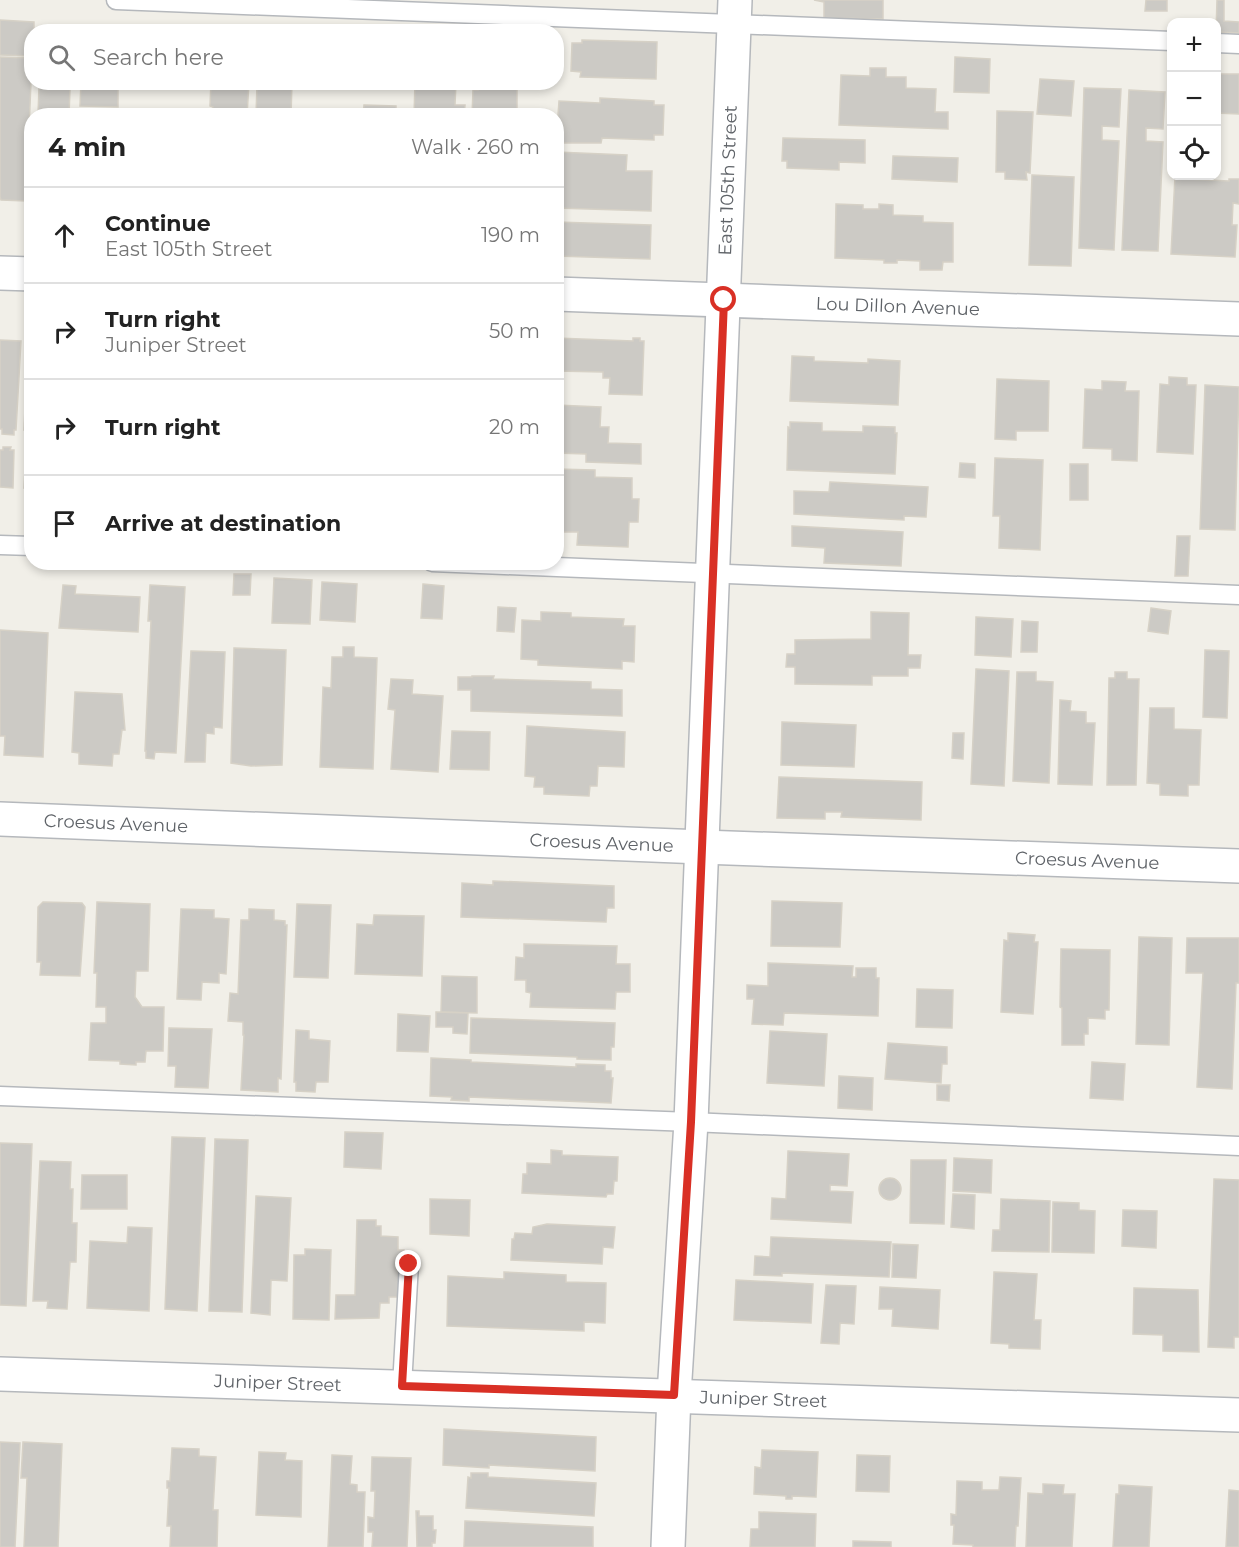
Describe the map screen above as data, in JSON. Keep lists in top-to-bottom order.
{
  "streets": {
    "street": [
      "East 105th Street",
      "Lou Dillon Avenue",
      "Croesus Avenue",
      "Juniper Street"
    ]
  },
  "crossings": [
    ["East 105th Street", "Lou Dillon Avenue"],
    ["East 105th Street", "Croesus Avenue"],
    ["East 105th Street", "Juniper Street"]
  ],
  "page": {
    "map_buttons": ["+", "−"],
    "search": "Search here",
    "heading": ["4 min", "Walk · 260 m"],
    "list": [
      ["Continue", "East 105th Street", "190 m"],
      ["Turn right", "Juniper Street", "50 m"],
      ["Turn right", "20 m"],
      "Arrive at destination"
    ]
  }
}
